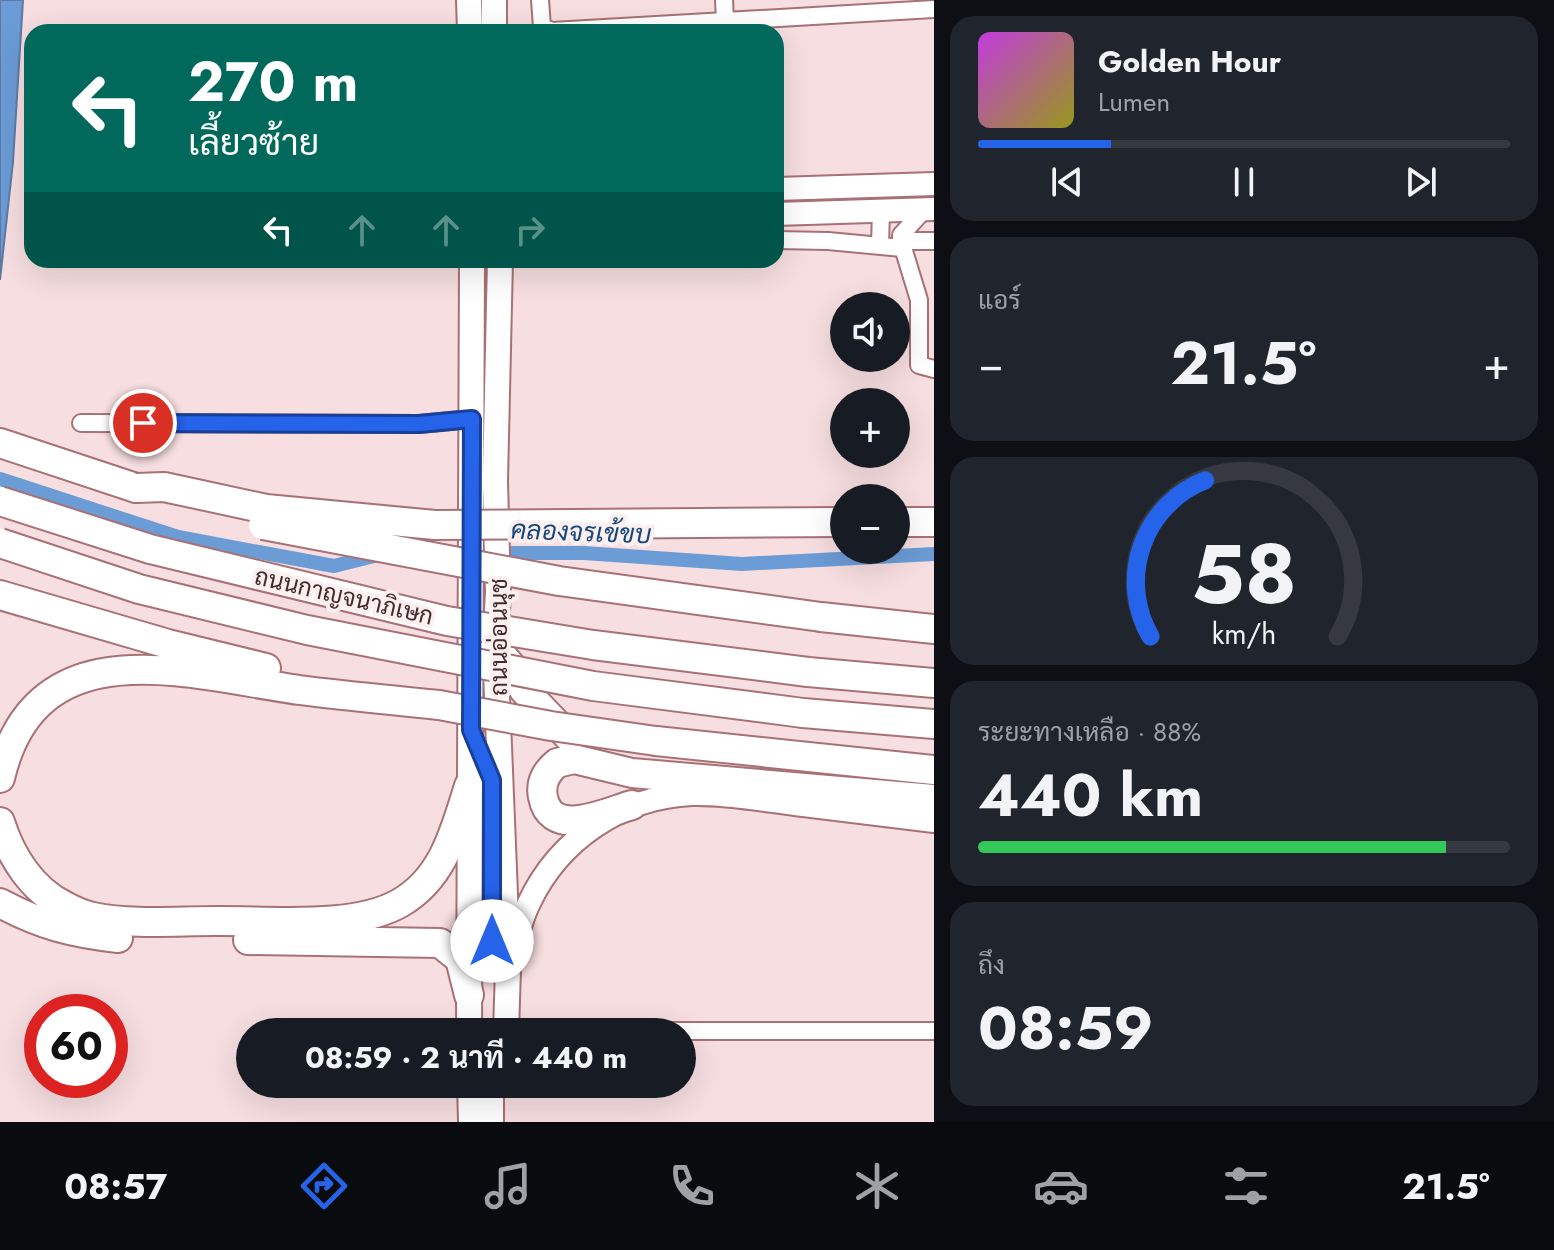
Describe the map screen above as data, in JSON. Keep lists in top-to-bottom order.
{
  "streets": {
    "highway": ["ถนนกาญจนาภิเษก"],
    "main road": ["ถนนอ่อนนุช"]
  },
  "water": ["คลองจรเข้ขบ"],
  "page": {
    "turn": ["270 m", "เลี้ยวซ้าย"],
    "song": ["Golden Hour", "Lumen"],
    "tile": [
      "แอร์",
      ["ระยะทางเหลือ · 88%", "440 km"],
      ["ถึง", "08:59"]
    ],
    "map_buttons": ["+", "−"],
    "heat": ["−", "21.5°", "+"],
    "limit": "60",
    "trip": "08:59 · 2 นาที · 440 m",
    "tabs": ["08:57", "21.5°"],
    "gauge": ["58", "km/h"]
  }
}
